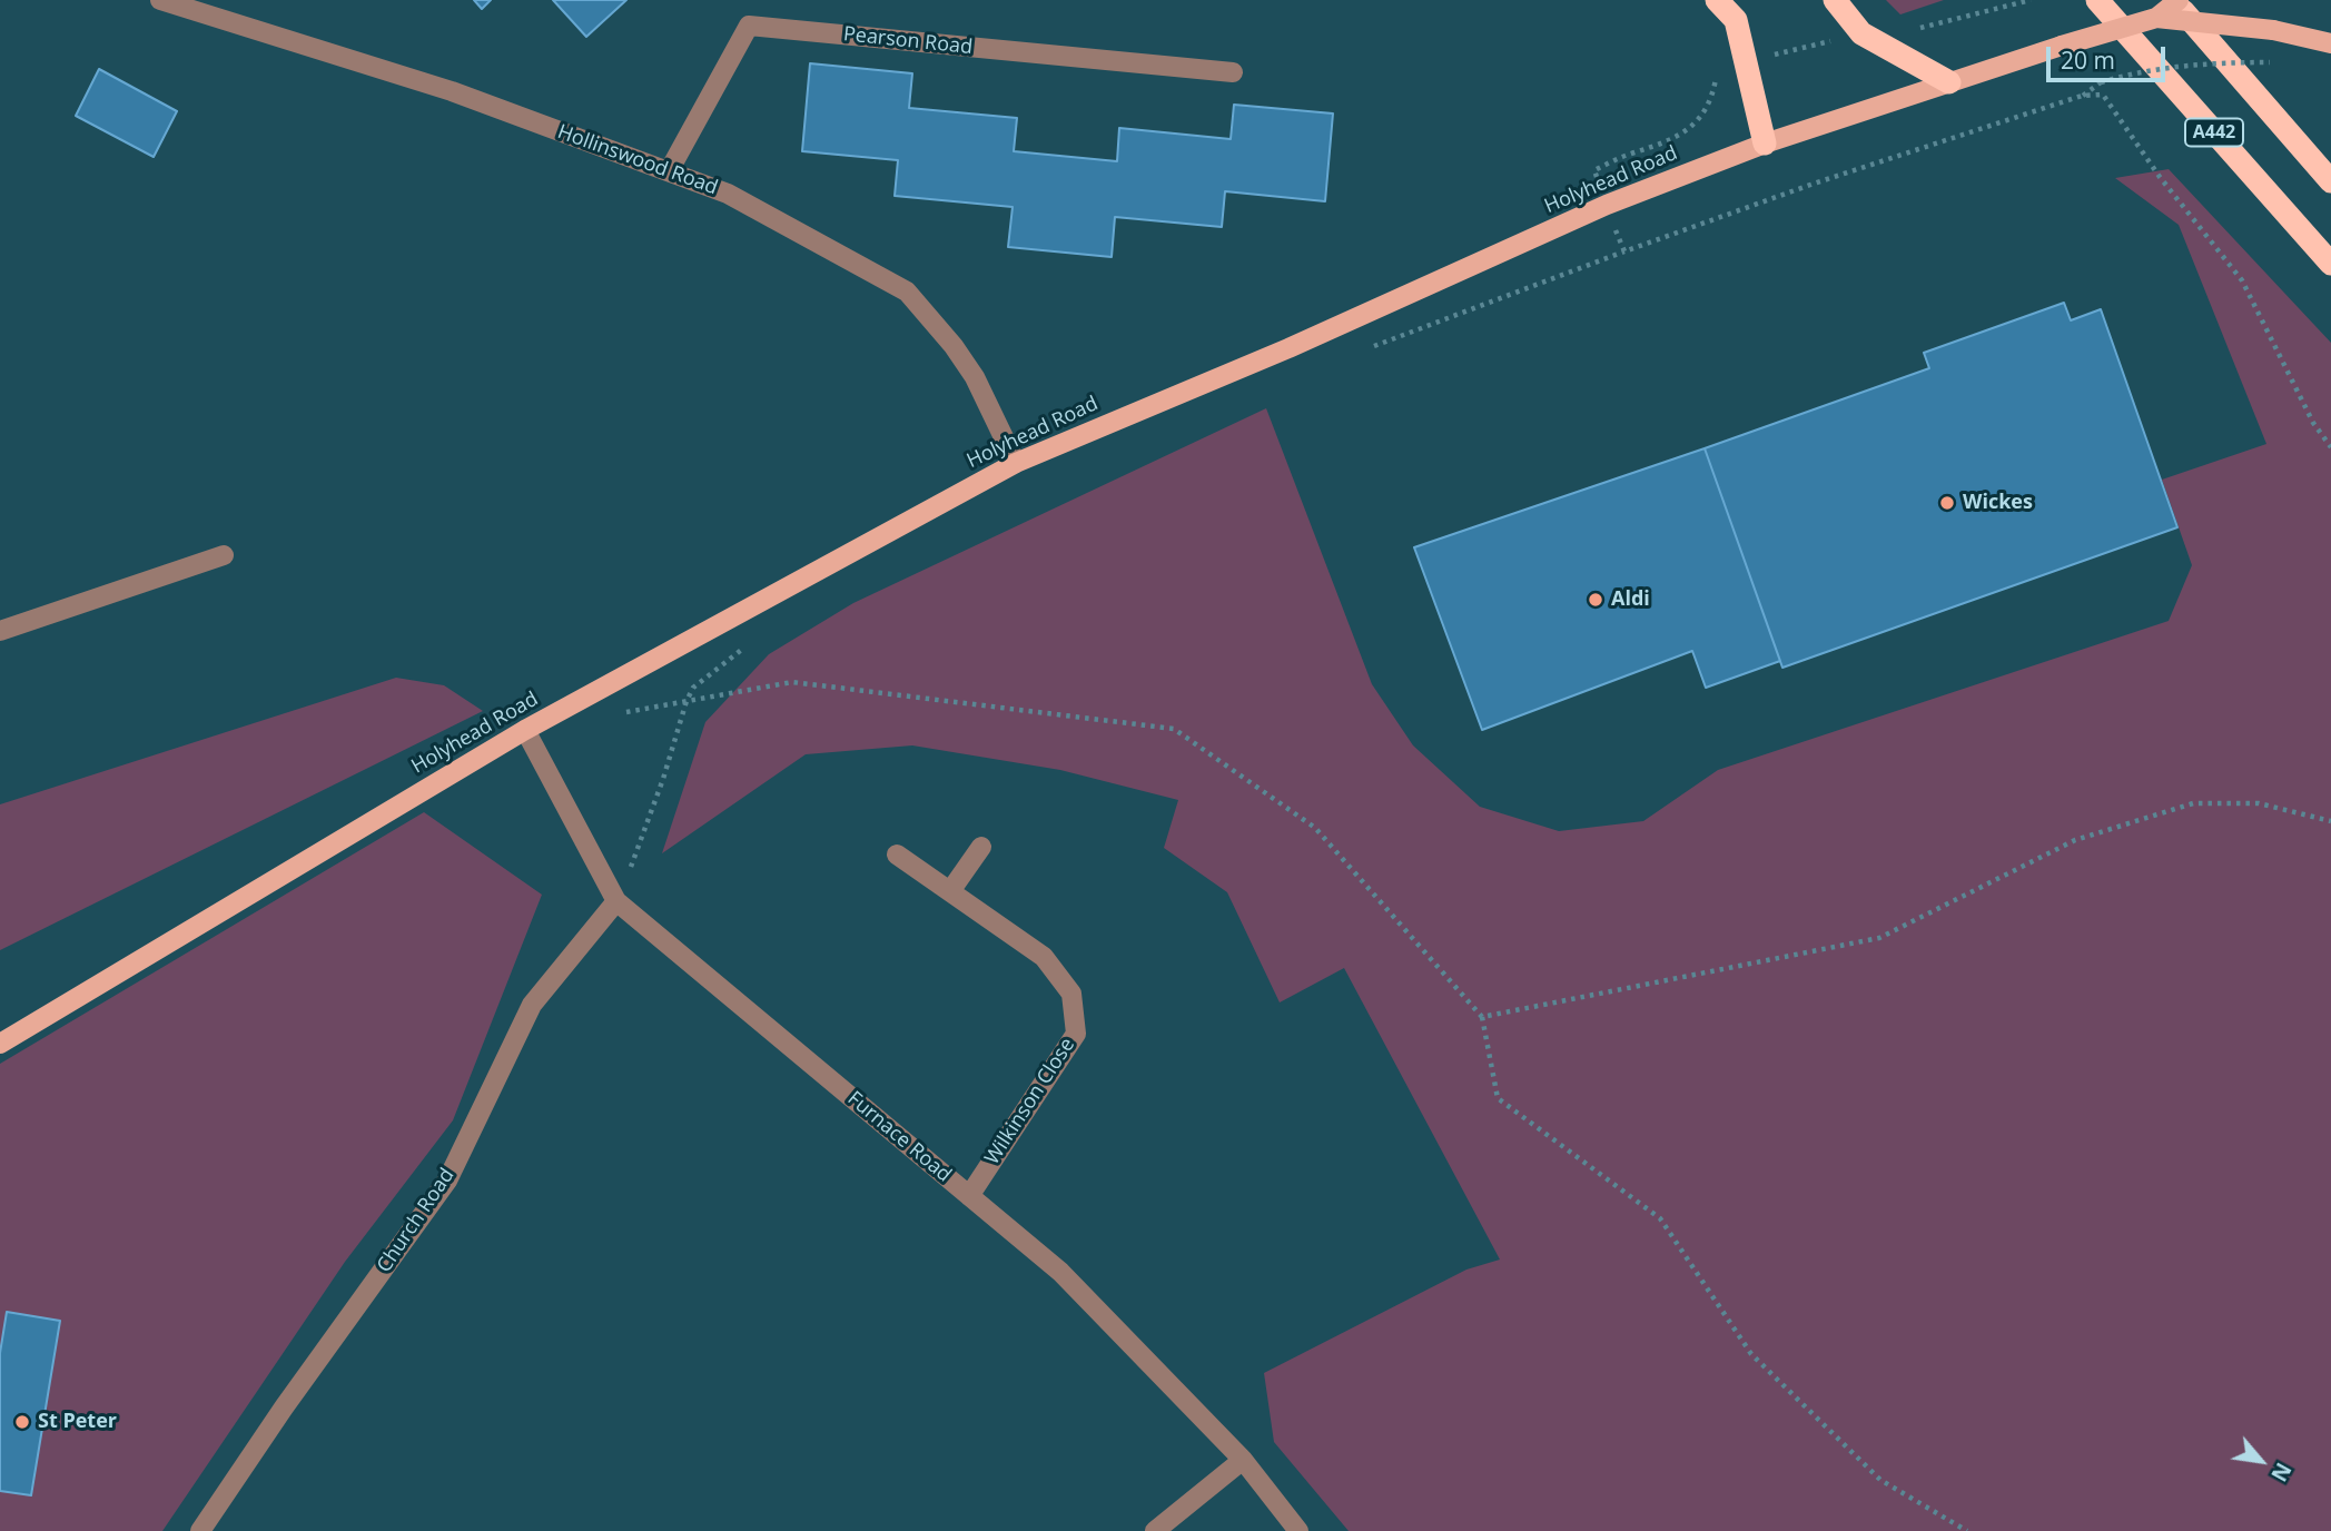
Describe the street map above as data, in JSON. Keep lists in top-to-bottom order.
{
  "streets": {
    "highway": ["A442"],
    "main road": ["Holyhead Road"],
    "street": [
      "Pearson Road",
      "Hollinswood Road",
      "Wilkinson Close",
      "Furnace Road",
      "Church Road"
    ]
  },
  "crossings": [
    ["Pearson Road", "Hollinswood Road"],
    ["A442", "Holyhead Road"],
    ["Hollinswood Road", "Holyhead Road"],
    ["Holyhead Road", "Furnace Road"],
    ["Wilkinson Close", "Furnace Road"],
    ["Furnace Road", "Church Road"]
  ],
  "places": ["Wickes", "Aldi", "St Peter"],
  "scale_bar": "20 m",
  "north": "bottom right"
}
